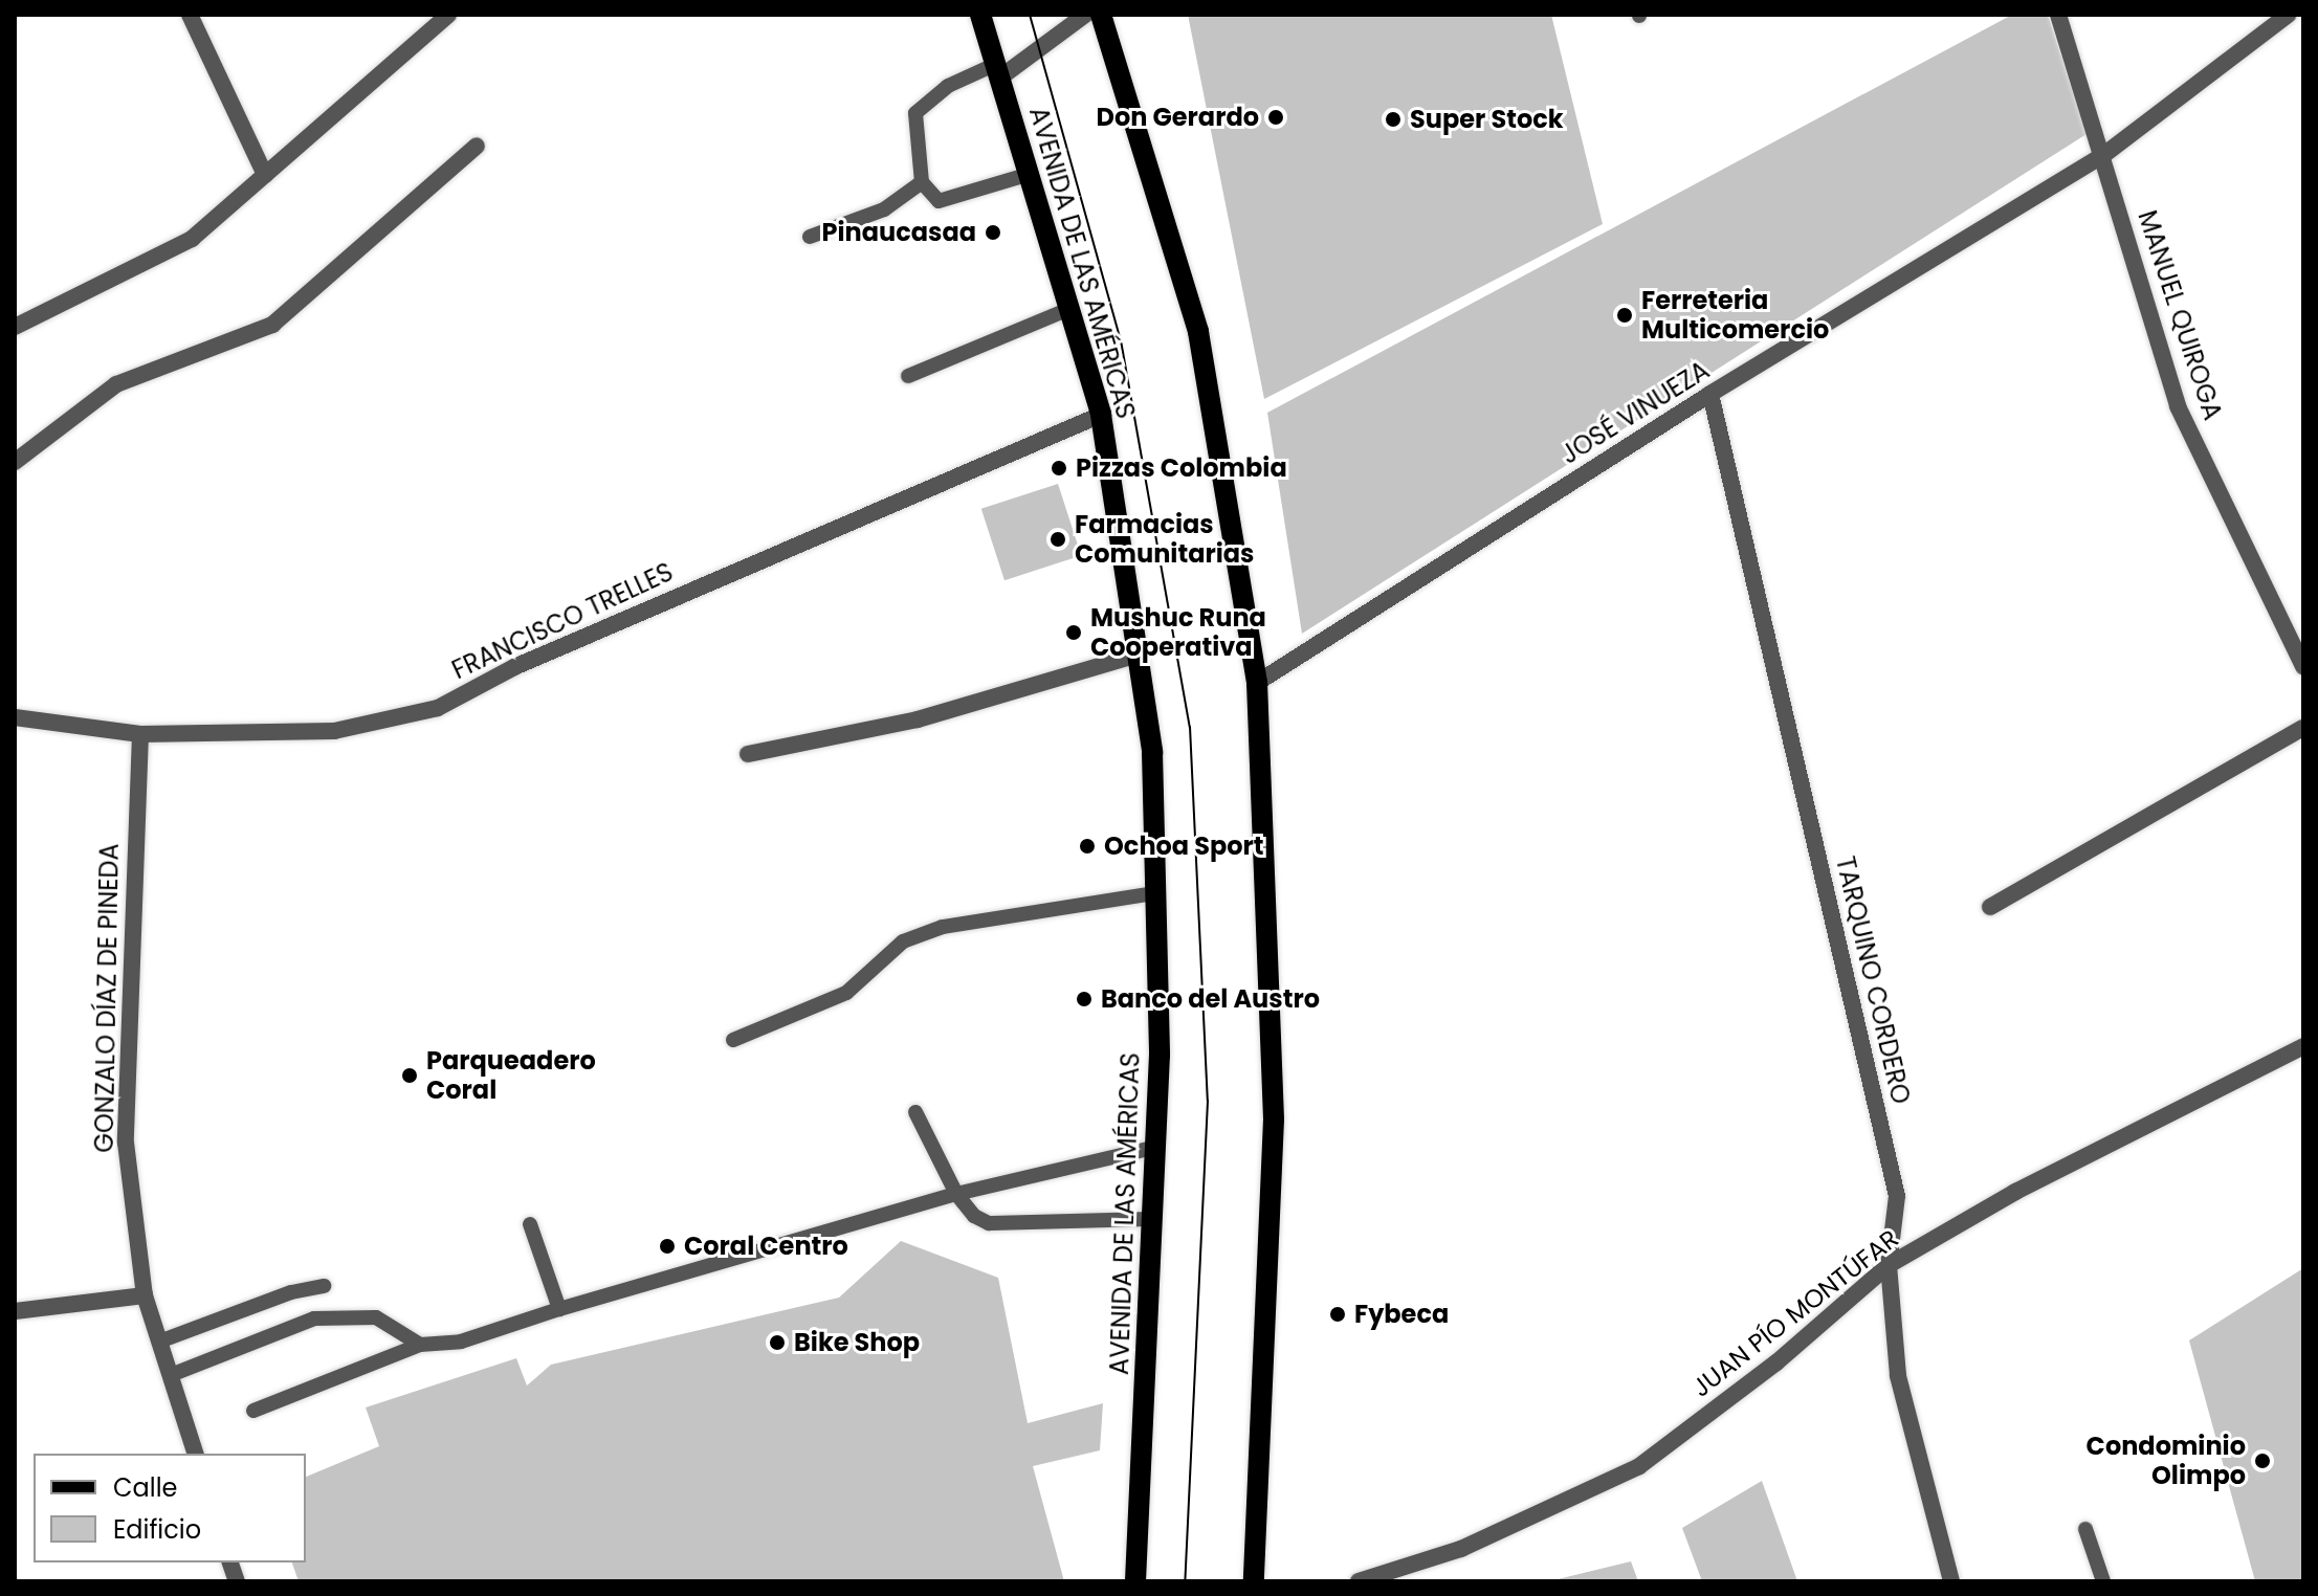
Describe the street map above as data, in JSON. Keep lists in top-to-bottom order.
{
  "streets": {
    "main road": ["AVENIDA DE LAS AMÉRICAS"],
    "street": [
      "MANUEL QUIROGA",
      "JOSÉ VINUEZA",
      "FRANCISCO TRELLES",
      "TARQUINO CORDERO",
      "GONZALO DÍAZ DE PINEDA",
      "JUAN PÍO MONTÚFAR"
    ]
  },
  "crossings": [
    ["AVENIDA DE LAS AMÉRICAS", "FRANCISCO TRELLES"],
    ["MANUEL QUIROGA", "JOSÉ VINUEZA"],
    ["JOSÉ VINUEZA", "TARQUINO CORDERO"],
    ["FRANCISCO TRELLES", "GONZALO DÍAZ DE PINEDA"],
    ["TARQUINO CORDERO", "JUAN PÍO MONTÚFAR"]
  ],
  "places": [
    "Don Gerardo",
    "Super Stock",
    "Pinaucasaa",
    "Ferreteria Multicomercio",
    "Pizzas Colombia",
    "Farmacias Comunitarias",
    "Mushuc Runa Cooperativa",
    "Ochoa Sport",
    "Banco del Austro",
    "Parqueadero Coral",
    "Coral Centro",
    "Fybeca",
    "Bike Shop",
    "Condominio Olimpo"
  ],
  "legend": ["Calle", "Edificio"]
}
